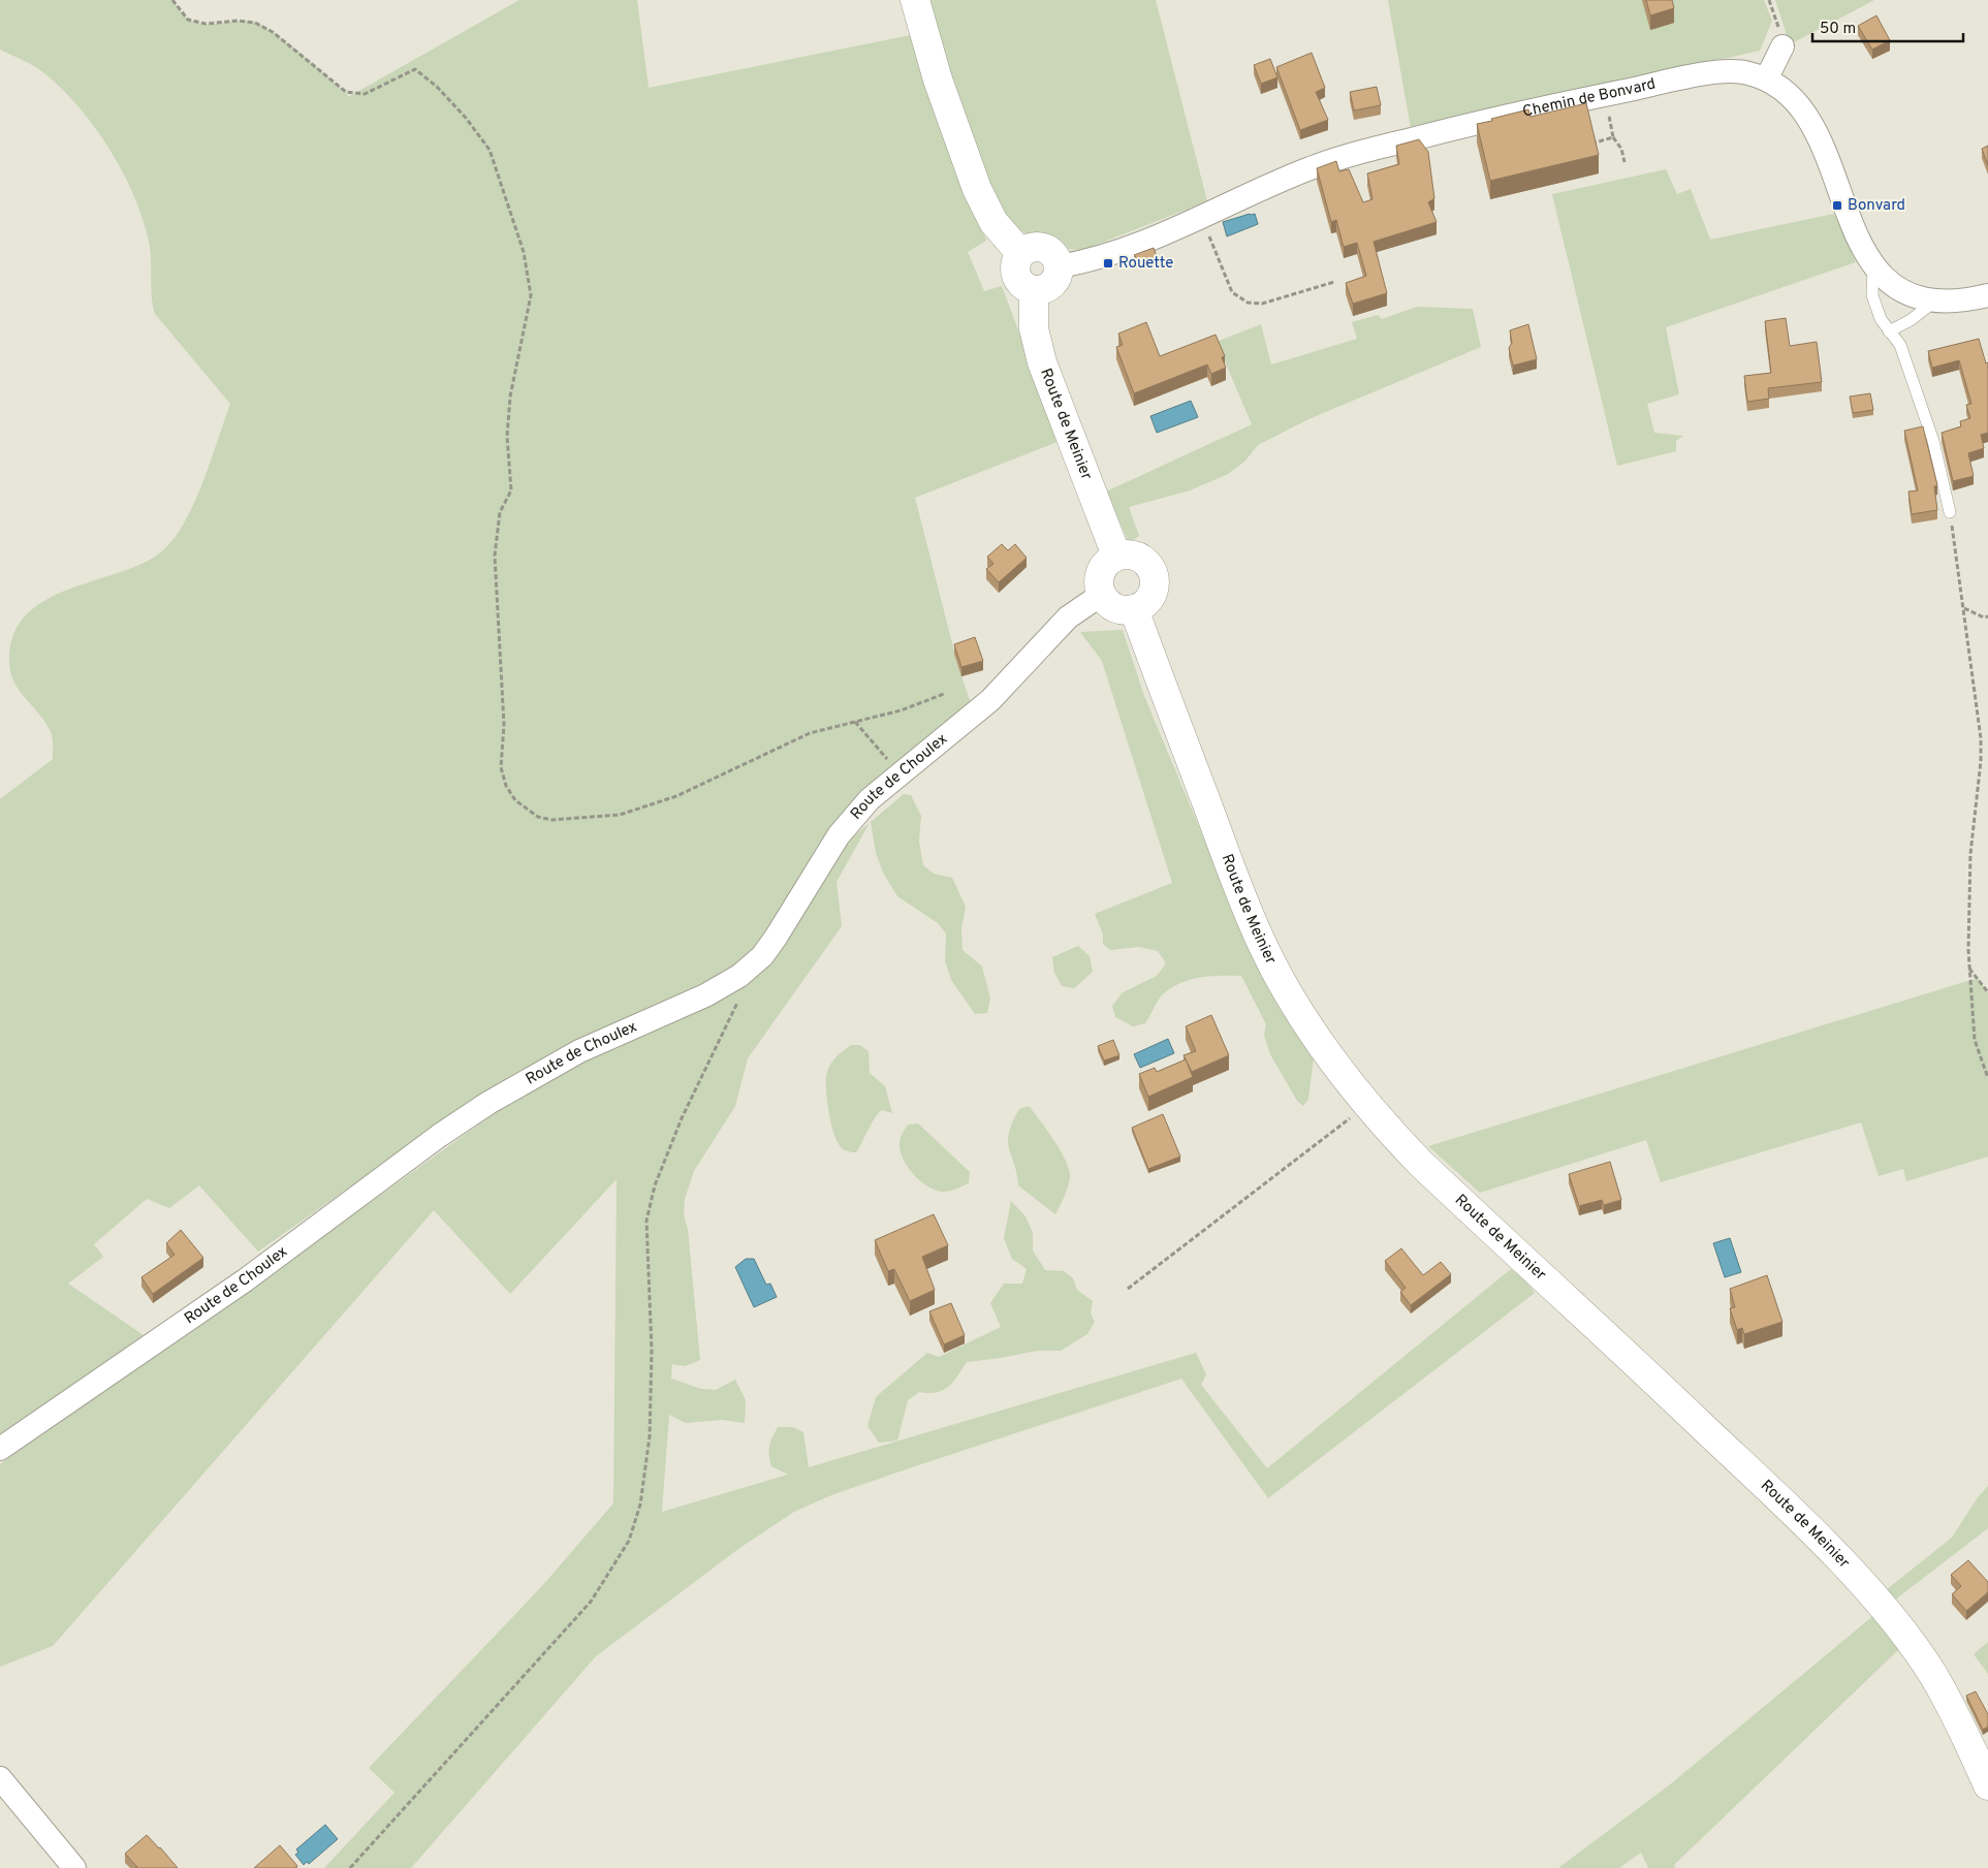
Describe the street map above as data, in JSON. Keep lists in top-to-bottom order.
{
  "streets": {
    "street": ["Chemin de Bonvard", "Route de Meinier", "Route de Choulex"]
  },
  "crossings": [
    ["Chemin de Bonvard", "Route de Meinier"],
    ["Route de Meinier", "Route de Choulex"]
  ],
  "places": {
    "transit": ["Bonvard", "Rouette"]
  },
  "scale_bar": "50 m"
}
